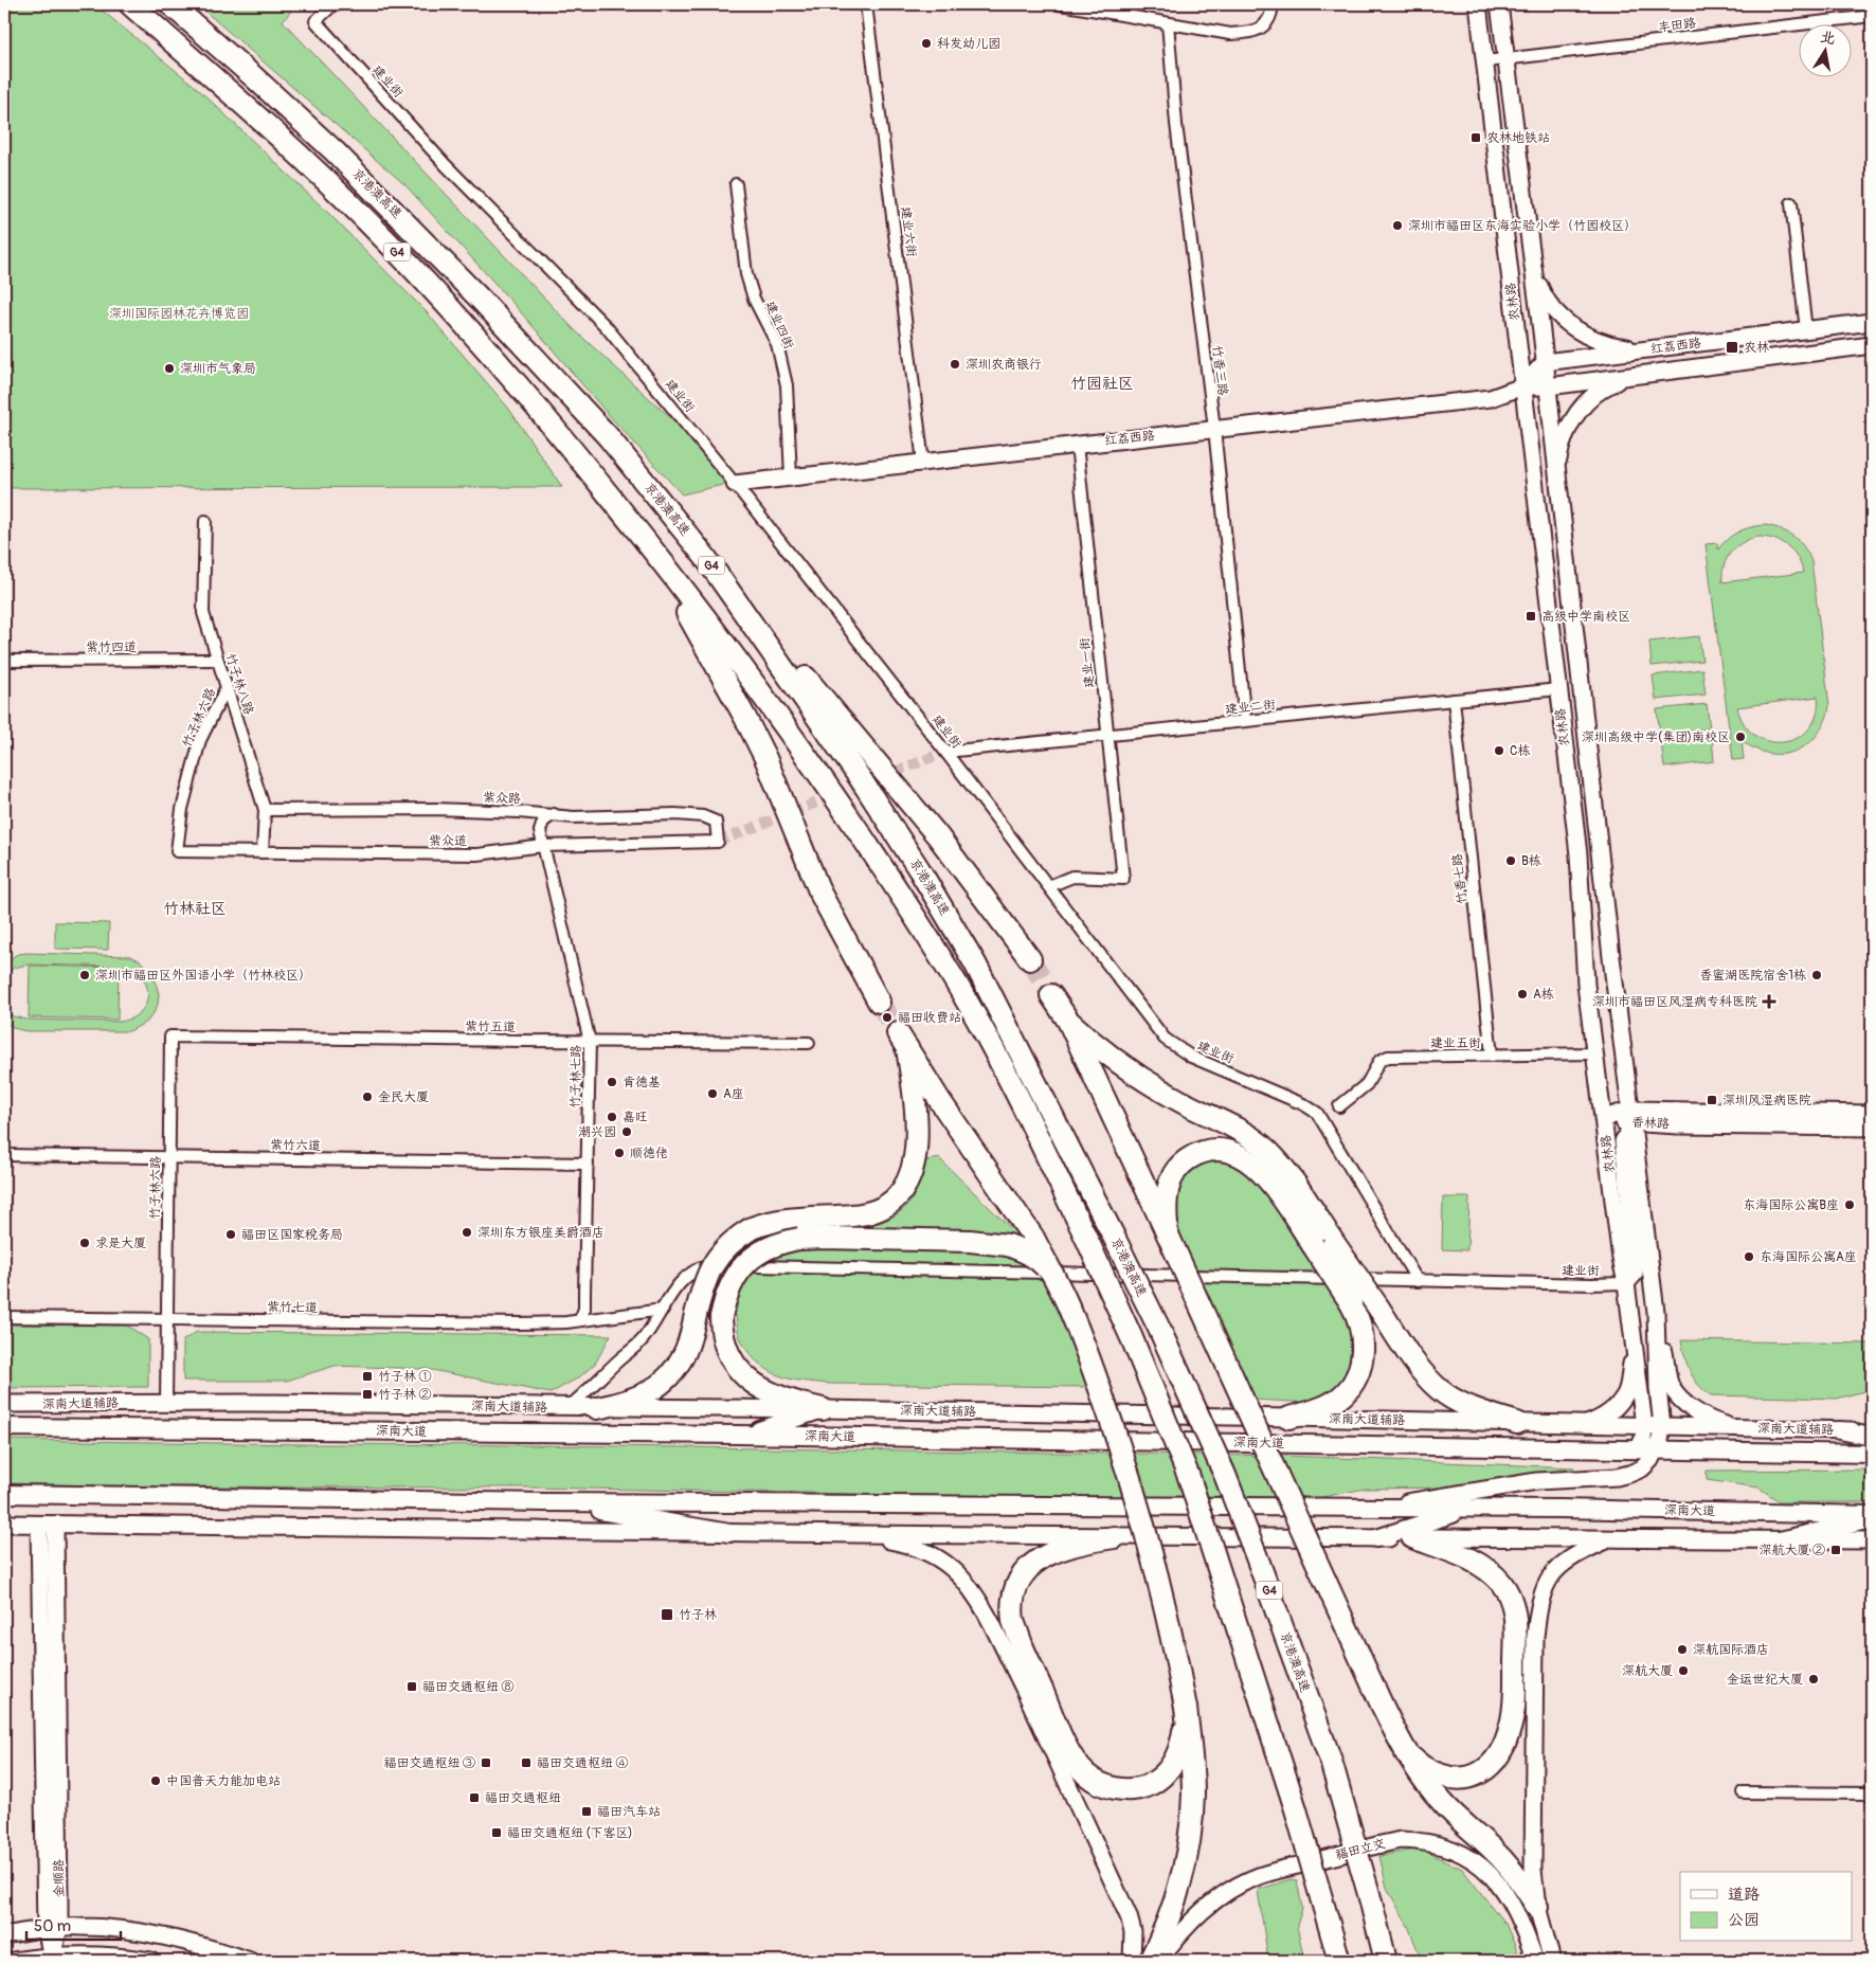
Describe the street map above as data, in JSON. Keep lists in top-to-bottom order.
{
  "streets": {
    "highway": ["京港澳高速", "G4"],
    "main road": [
      "农林路",
      "红荔西路",
      "香林路",
      "深南大道辅路",
      "深南大道",
      "福田立交",
      "金顺路"
    ],
    "street": [
      "丰田路",
      "建业街",
      "建业六街",
      "建业四街",
      "竹香三路",
      "紫竹四道",
      "建业一街",
      "竹子林八路",
      "建业二街",
      "竹子林六路",
      "紫众路",
      "紫众道",
      "竹香七路",
      "紫竹五道",
      "建业五街",
      "竹子林七路",
      "紫竹六道",
      "紫竹七道"
    ]
  },
  "crossings": [
    ["丰田路", "农林路"],
    ["建业街", "农林路"],
    ["建业街", "红荔西路"],
    ["建业街", "建业一街"],
    ["建业街", "建业二街"],
    ["建业六街", "红荔西路"],
    ["农林路", "红荔西路"],
    ["农林路", "建业二街"],
    ["农林路", "建业五街"],
    ["农林路", "香林路"],
    ["农林路", "深南大道辅路"],
    ["农林路", "深南大道"],
    ["建业四街", "红荔西路"],
    ["红荔西路", "竹香三路"],
    ["红荔西路", "建业一街"],
    ["竹香三路", "建业二街"],
    ["紫竹四道", "竹子林八路"],
    ["建业一街", "建业二街"],
    ["竹子林八路", "竹子林六路"],
    ["竹子林八路", "紫众路"],
    ["竹子林八路", "紫众道"],
    ["建业二街", "竹香七路"],
    ["竹子林六路", "紫众道"],
    ["竹子林六路", "紫竹五道"],
    ["竹子林六路", "紫竹六道"],
    ["竹子林六路", "紫竹七道"],
    ["竹子林六路", "深南大道辅路"],
    ["紫众路", "紫众道"],
    ["紫众路", "竹子林七路"],
    ["紫众道", "竹子林七路"],
    ["竹香七路", "建业五街"],
    ["紫竹五道", "竹子林七路"],
    ["竹子林七路", "紫竹六道"],
    ["竹子林七路", "紫竹七道"],
    ["深南大道辅路", "深南大道"]
  ],
  "districts": ["竹园社区", "竹林社区"],
  "parks": ["深圳国际园林花卉博览园"],
  "places": {
    "other": [
      "科发幼儿园",
      "深圳市福田区东海实验小学（竹园校区）",
      "深圳农商银行",
      "深圳市气象局",
      "深圳高级中学(集团)南校区",
      "C栋",
      "B栋",
      "深圳市福田区外国语小学（竹林校区）",
      "香蜜湖医院宿舍1栋",
      "A栋",
      "福田收费站",
      "肯德基",
      "A座",
      "金民大厦",
      "嘉旺",
      "潮兴园",
      "顺德佬",
      "东海国际公寓B座",
      "深圳东方银座美爵酒店",
      "福田区国家税务局",
      "求是大厦",
      "东海国际公寓A座",
      "深航国际酒店",
      "深航大厦",
      "金运世纪大厦",
      "中国普天力能加电站"
    ],
    "transit": [
      "农林地铁站",
      "农林",
      "高级中学南校区",
      "深圳风湿病医院",
      "竹子林 ①",
      "竹子林 ②",
      "深航大厦 ②",
      "竹子林",
      "福田交通枢纽 ⑧",
      "福田交通枢纽 ③",
      "福田交通枢纽 ④",
      "福田交通枢纽",
      "福田汽车站",
      "福田交通枢纽 (下客区)"
    ],
    "health": ["深圳市福田区风湿病专科医院"]
  },
  "legend": ["道路", "公园"],
  "scale_bar": "50 m",
  "north": "top"
}
